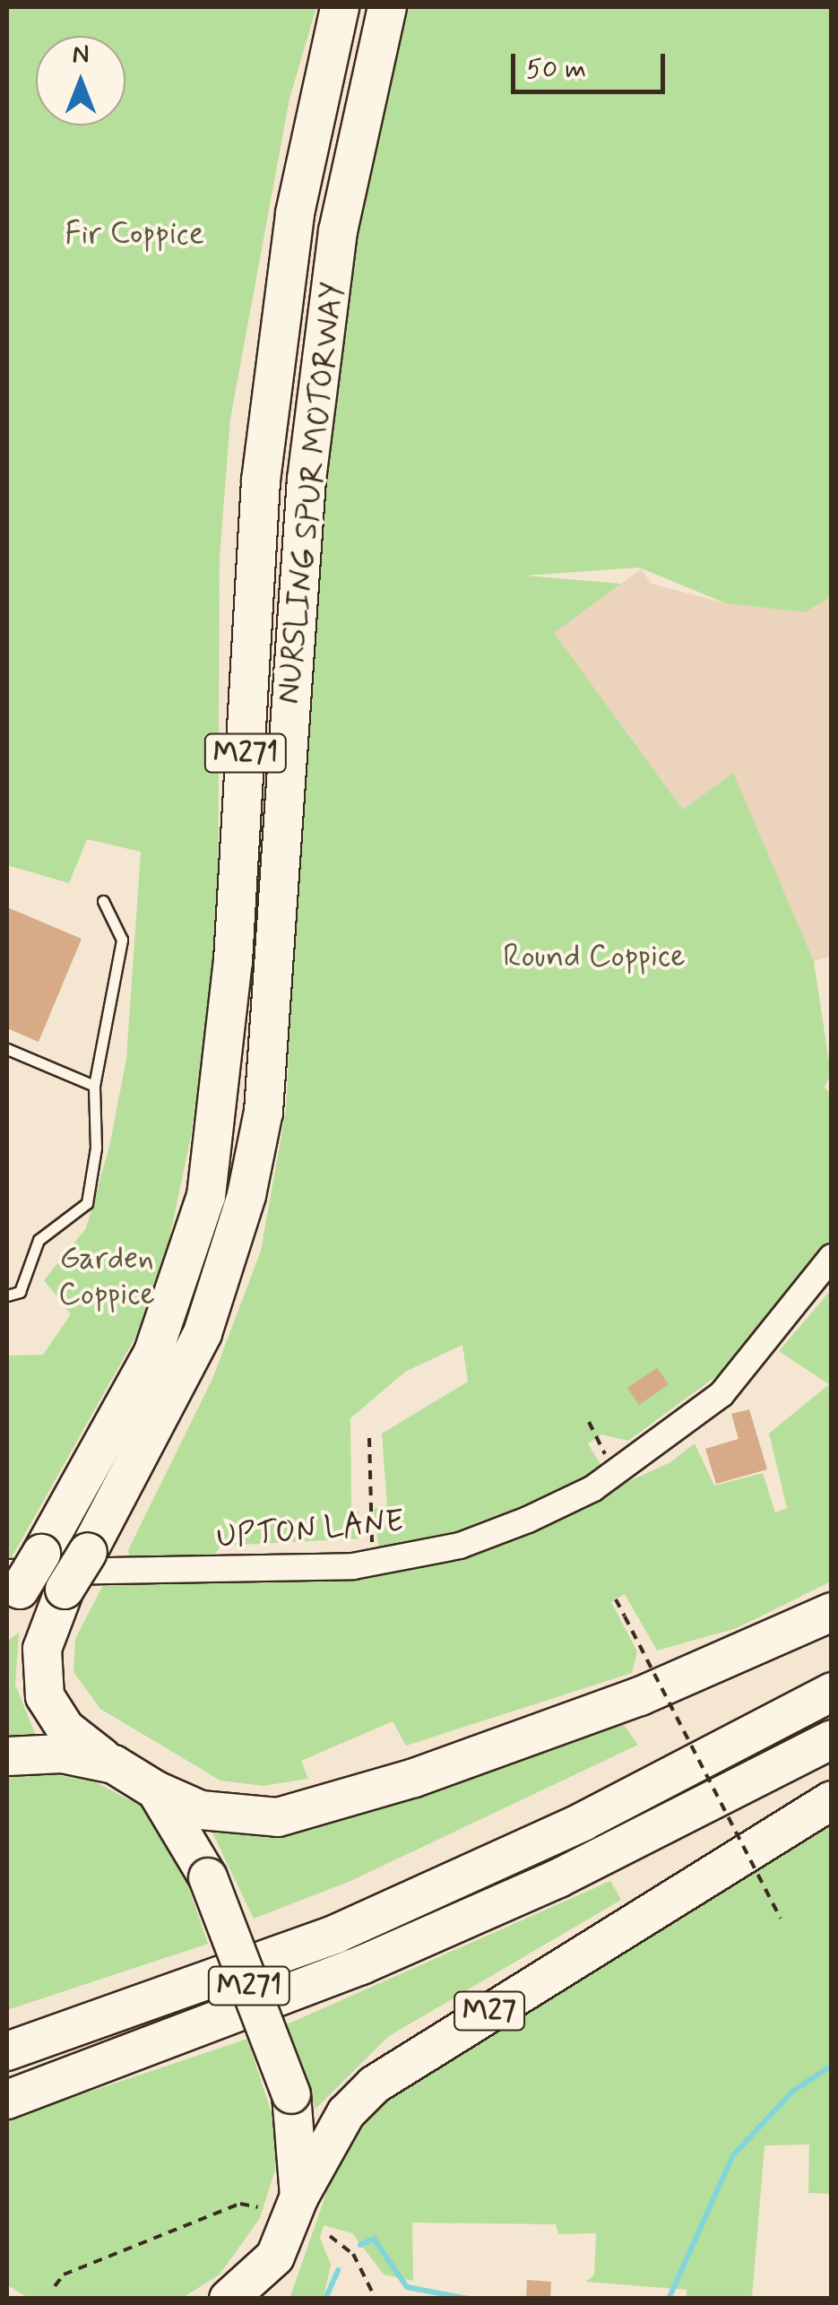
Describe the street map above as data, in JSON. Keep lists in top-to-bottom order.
{
  "streets": {
    "highway": ["NURSLING SPUR MOTORWAY", "M271", "M27"],
    "street": ["UPTON LANE"]
  },
  "crossings": [
    ["NURSLING SPUR MOTORWAY", "M271"],
    ["NURSLING SPUR MOTORWAY", "UPTON LANE"],
    ["M271", "M27"]
  ],
  "parks": ["Fir Coppice", "Round Coppice", "Garden Coppice"],
  "scale_bar": "50 m",
  "north": "top"
}
